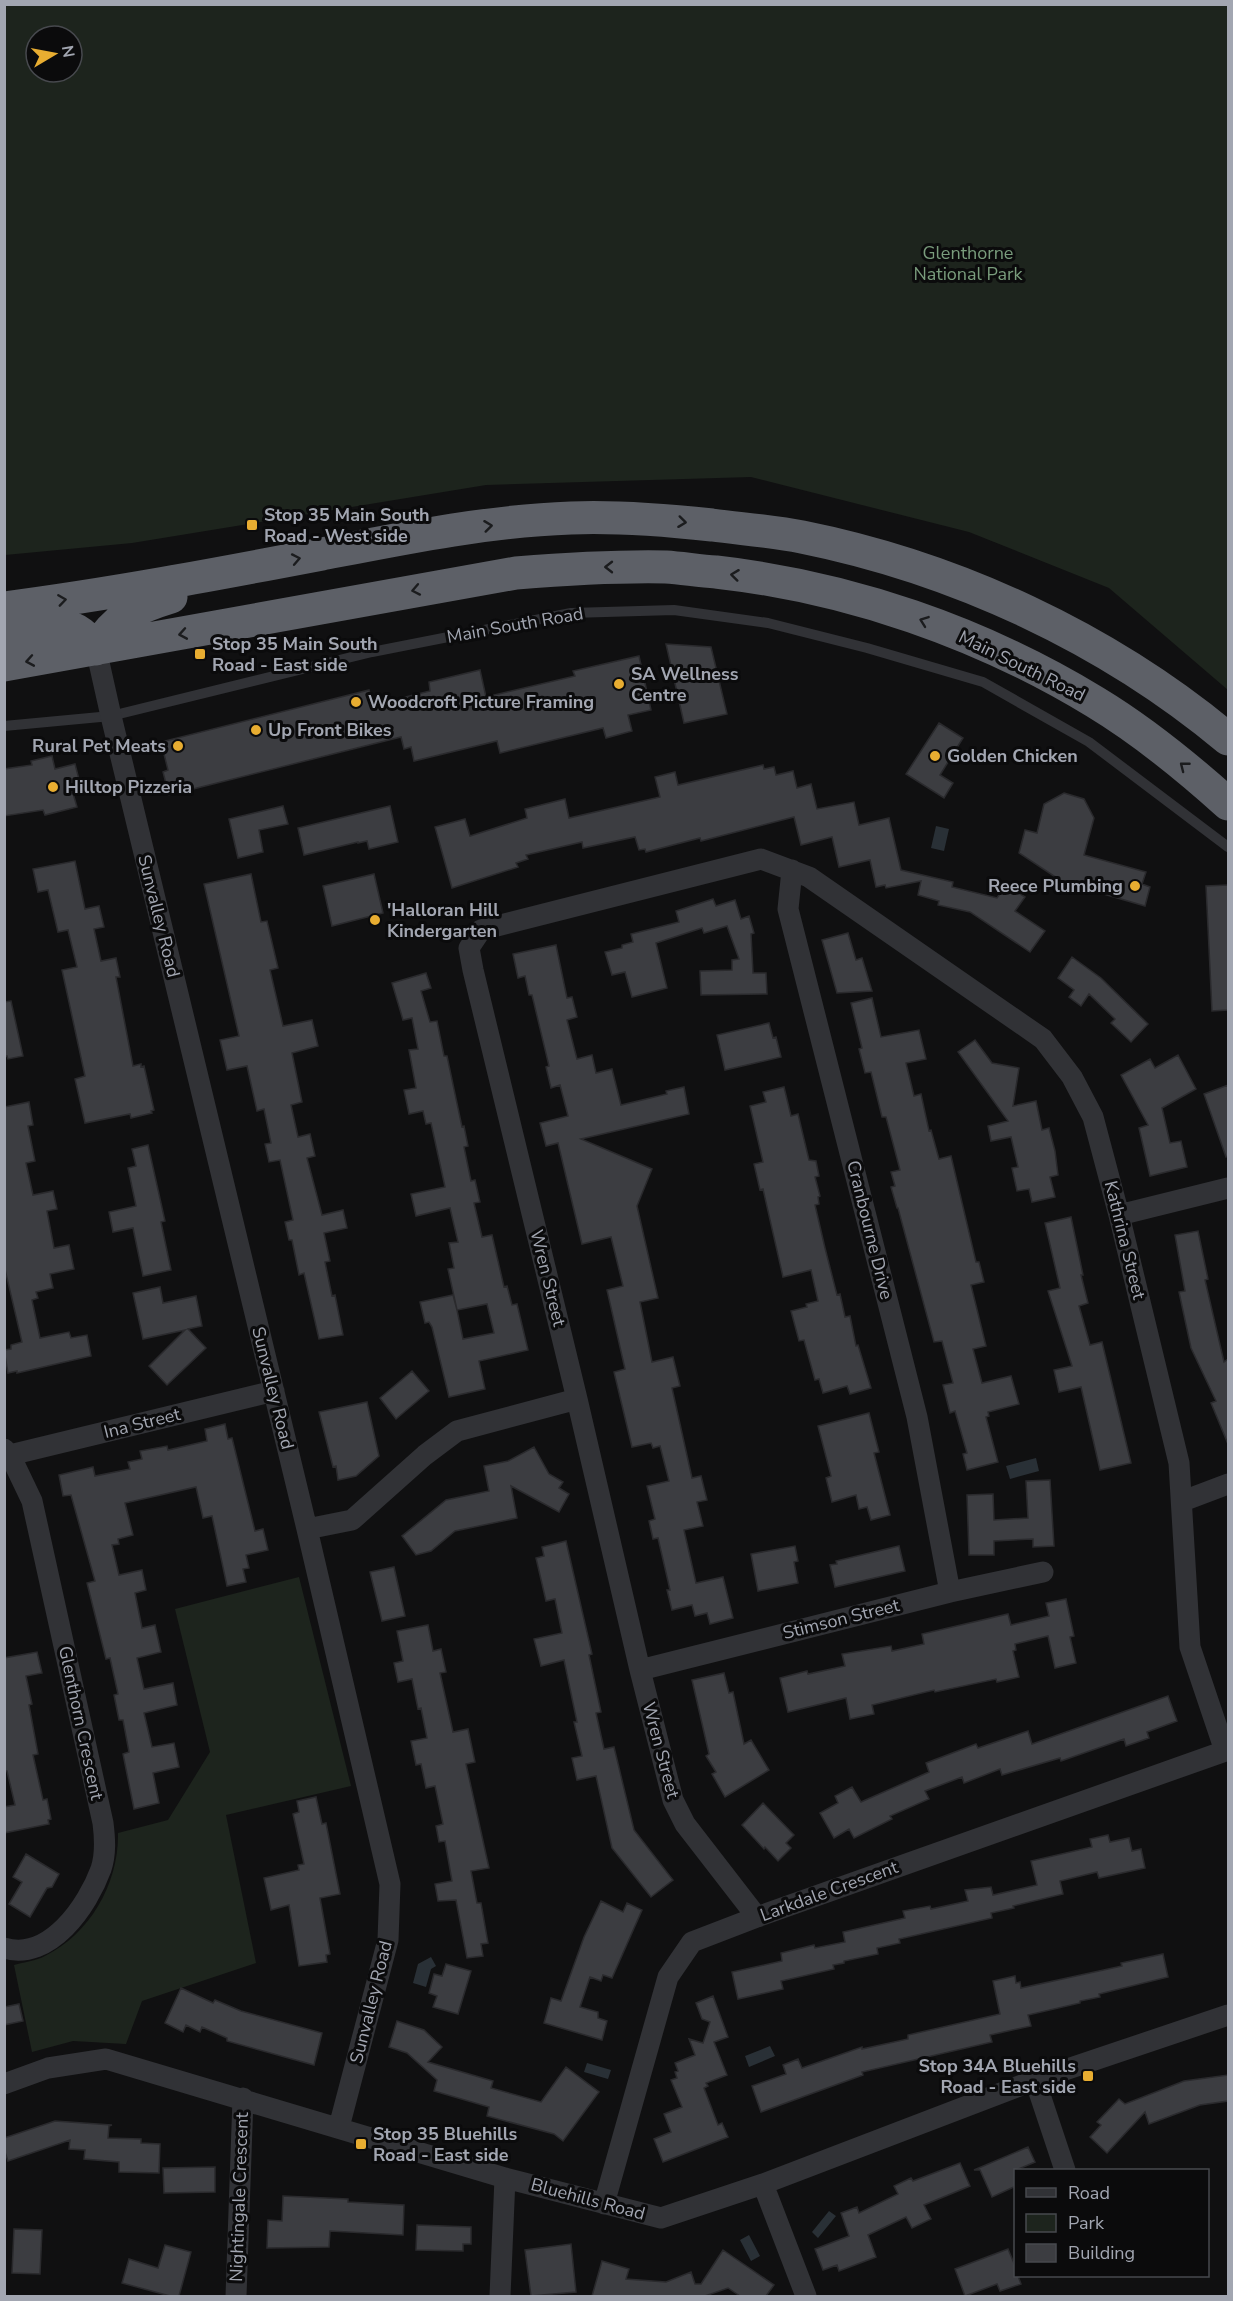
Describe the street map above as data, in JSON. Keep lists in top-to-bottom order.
{
  "streets": {
    "highway": ["Main South Road"],
    "street": [
      "Sunvalley Road",
      "Cranbourne Drive",
      "Kathrina Street",
      "Wren Street",
      "Ina Street",
      "Stimson Street",
      "Glenthorn Crescent",
      "Larkdale Crescent",
      "Nightingale Crescent",
      "Bluehills Road"
    ]
  },
  "crossings": [
    ["Main South Road", "Sunvalley Road"],
    ["Sunvalley Road", "Ina Street"],
    ["Sunvalley Road", "Bluehills Road"],
    ["Cranbourne Drive", "Kathrina Street"],
    ["Cranbourne Drive", "Wren Street"],
    ["Cranbourne Drive", "Stimson Street"],
    ["Kathrina Street", "Wren Street"],
    ["Kathrina Street", "Larkdale Crescent"],
    ["Wren Street", "Stimson Street"],
    ["Wren Street", "Larkdale Crescent"],
    ["Ina Street", "Glenthorn Crescent"],
    ["Larkdale Crescent", "Bluehills Road"],
    ["Nightingale Crescent", "Bluehills Road"]
  ],
  "parks": ["Glenthorne National Park"],
  "places": {
    "transit": [
      "Stop 35 Main South Road - West side",
      "Stop 35 Main South Road - East side",
      "Stop 34A Bluehills Road - East side",
      "Stop 35 Bluehills Road - East side"
    ],
    "other": [
      "SA Wellness Centre",
      "Woodcroft Picture Framing",
      "Up Front Bikes",
      "Rural Pet Meats",
      "Golden Chicken",
      "Hilltop Pizzeria",
      "Reece Plumbing",
      "'Halloran Hill Kindergarten"
    ]
  },
  "legend": ["Road", "Park", "Building"],
  "north": "right"
}
